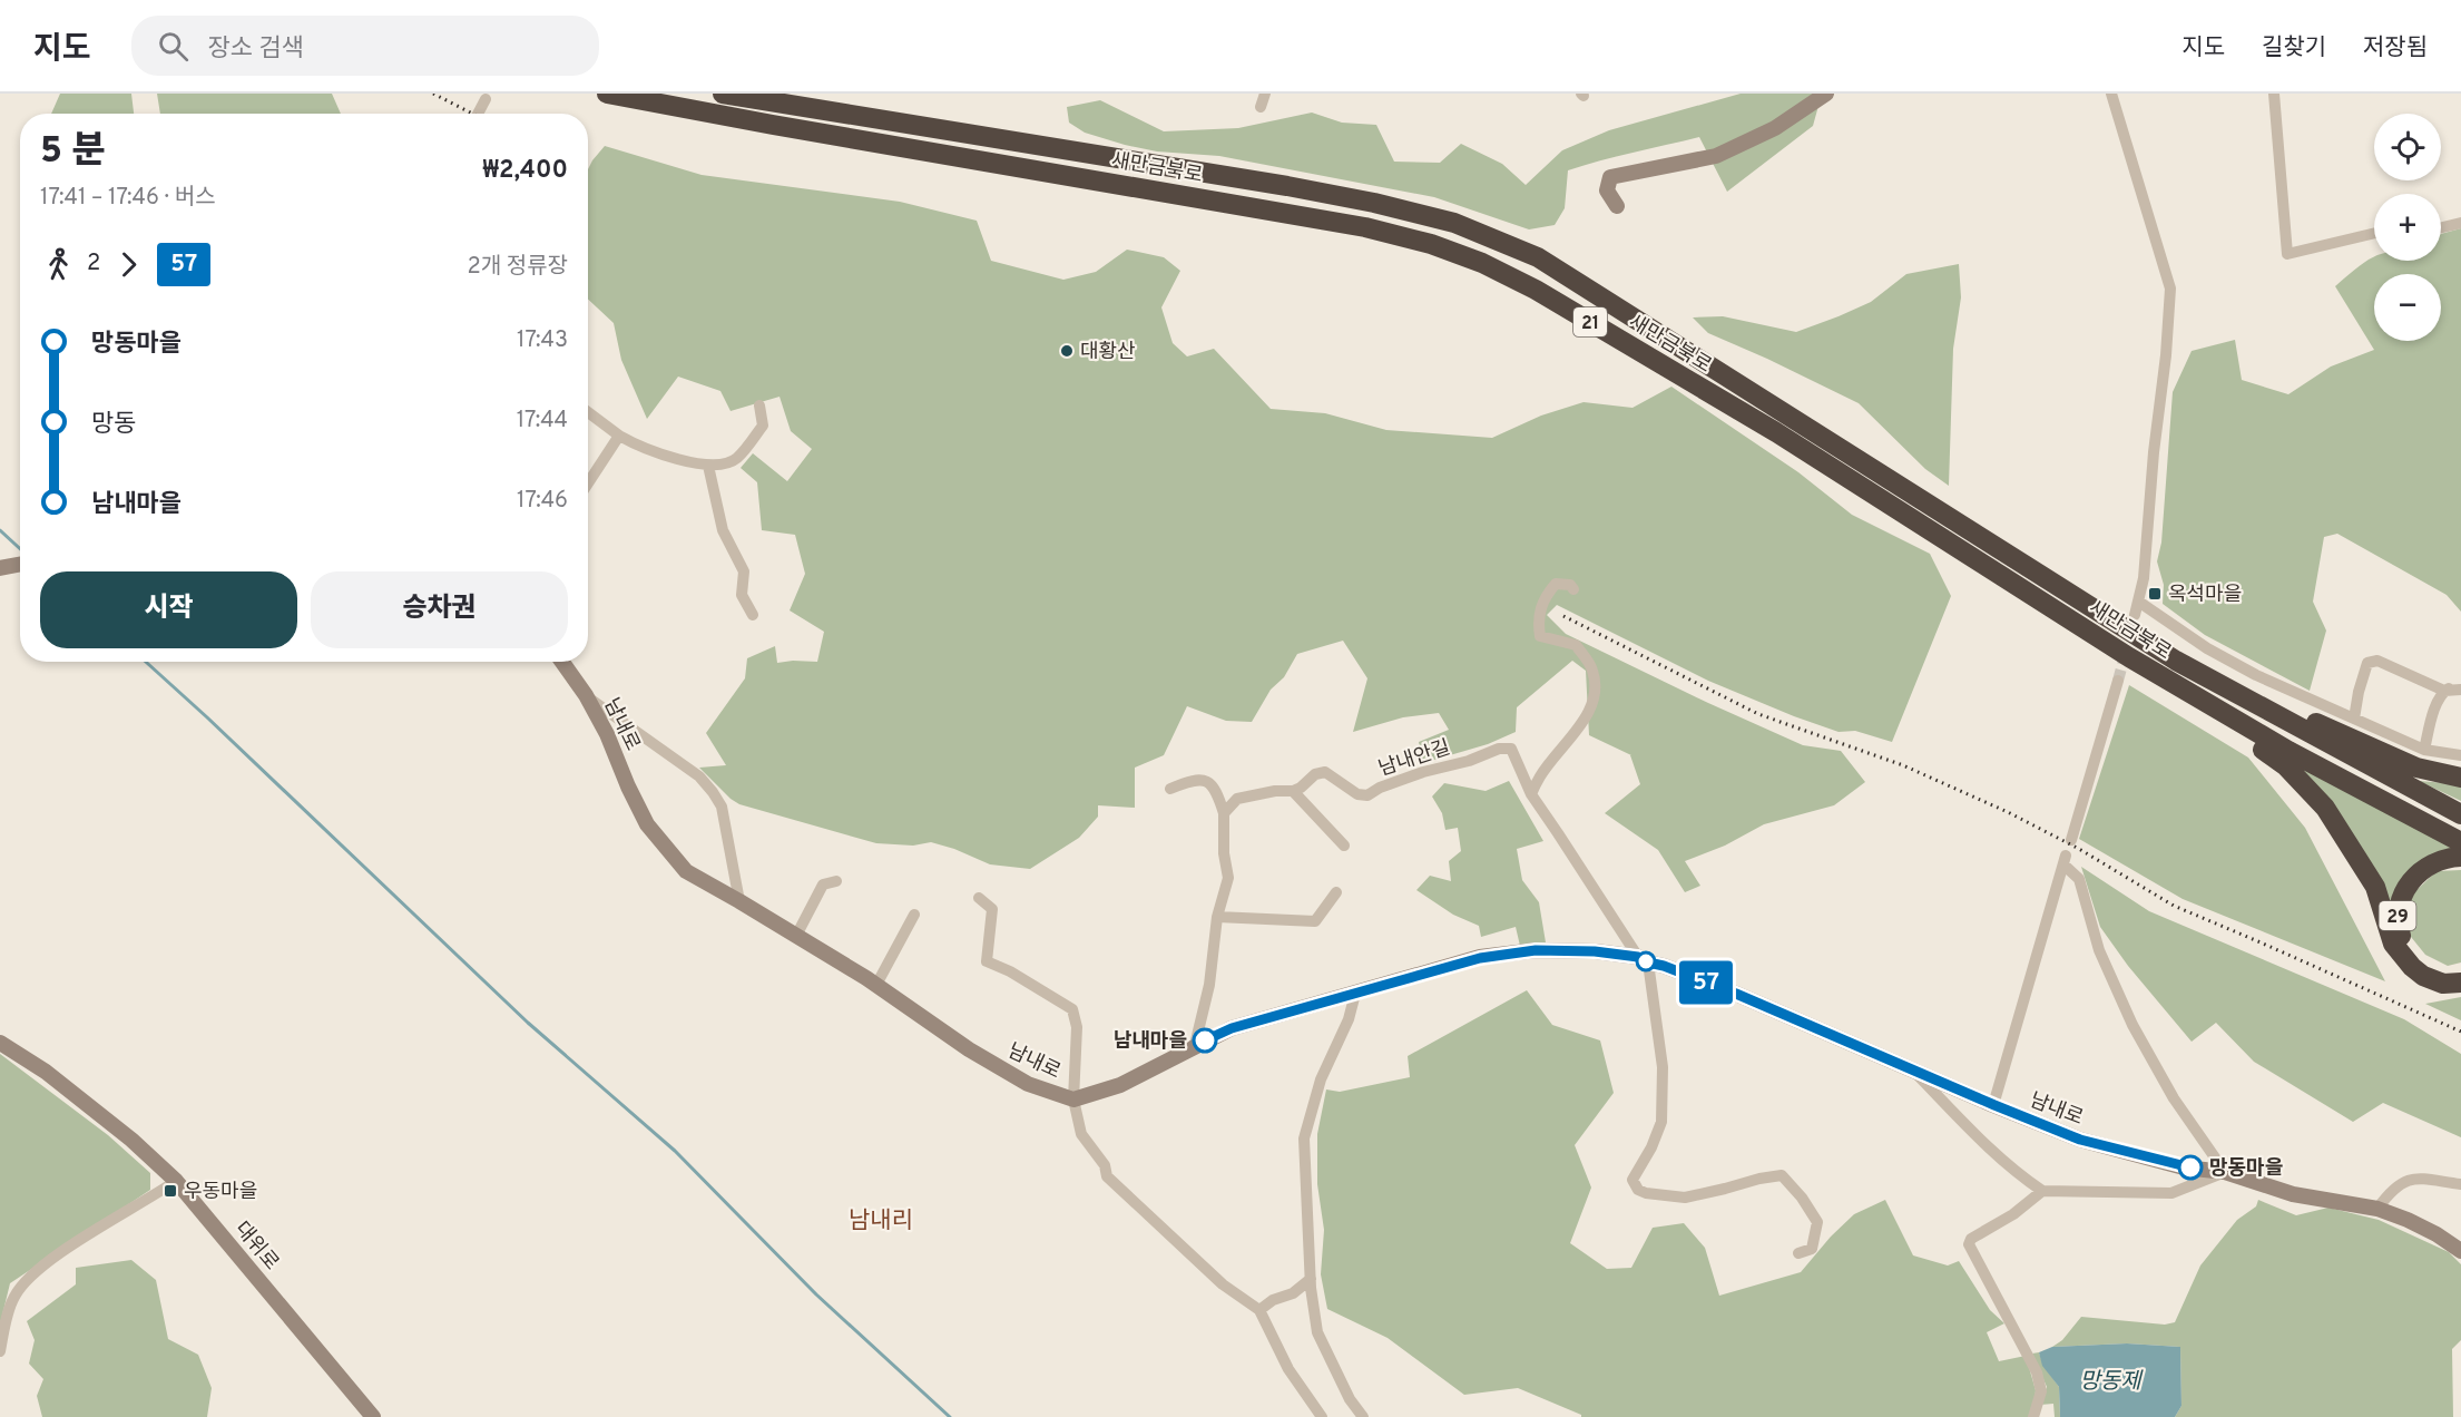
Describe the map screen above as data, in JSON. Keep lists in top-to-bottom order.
{
  "streets": {
    "highway": ["새만금북로", "21", "29"],
    "street": ["남내로", "남내안길", "대위로"]
  },
  "crossings": [
    ["남내로", "남내안길"]
  ],
  "districts": ["남내리"],
  "water": ["망동제"],
  "places": {
    "other": ["대황산", "남내마을", "망동마을"],
    "transit": ["옥석마을", "우동마을"]
  },
  "lines": ["bus line 57"],
  "page": {
    "header": "지도",
    "search": "장소 검색",
    "nav": ["지도", "길찾기", "저장됨"],
    "on_map": "57",
    "map_buttons": ["+", "−"],
    "heading": ["5 분", "17:41 – 17:46 · 버스", "₩2,400"],
    "legs": ["2", "57", "2개 정류장"],
    "list": [
      {
        "name": "망동마을",
        "value": "17:43"
      },
      {
        "name": "망동",
        "value": "17:44"
      },
      {
        "name": "남내마을",
        "value": "17:46"
      }
    ],
    "buttons": ["시작", "승차권"]
  }
}
